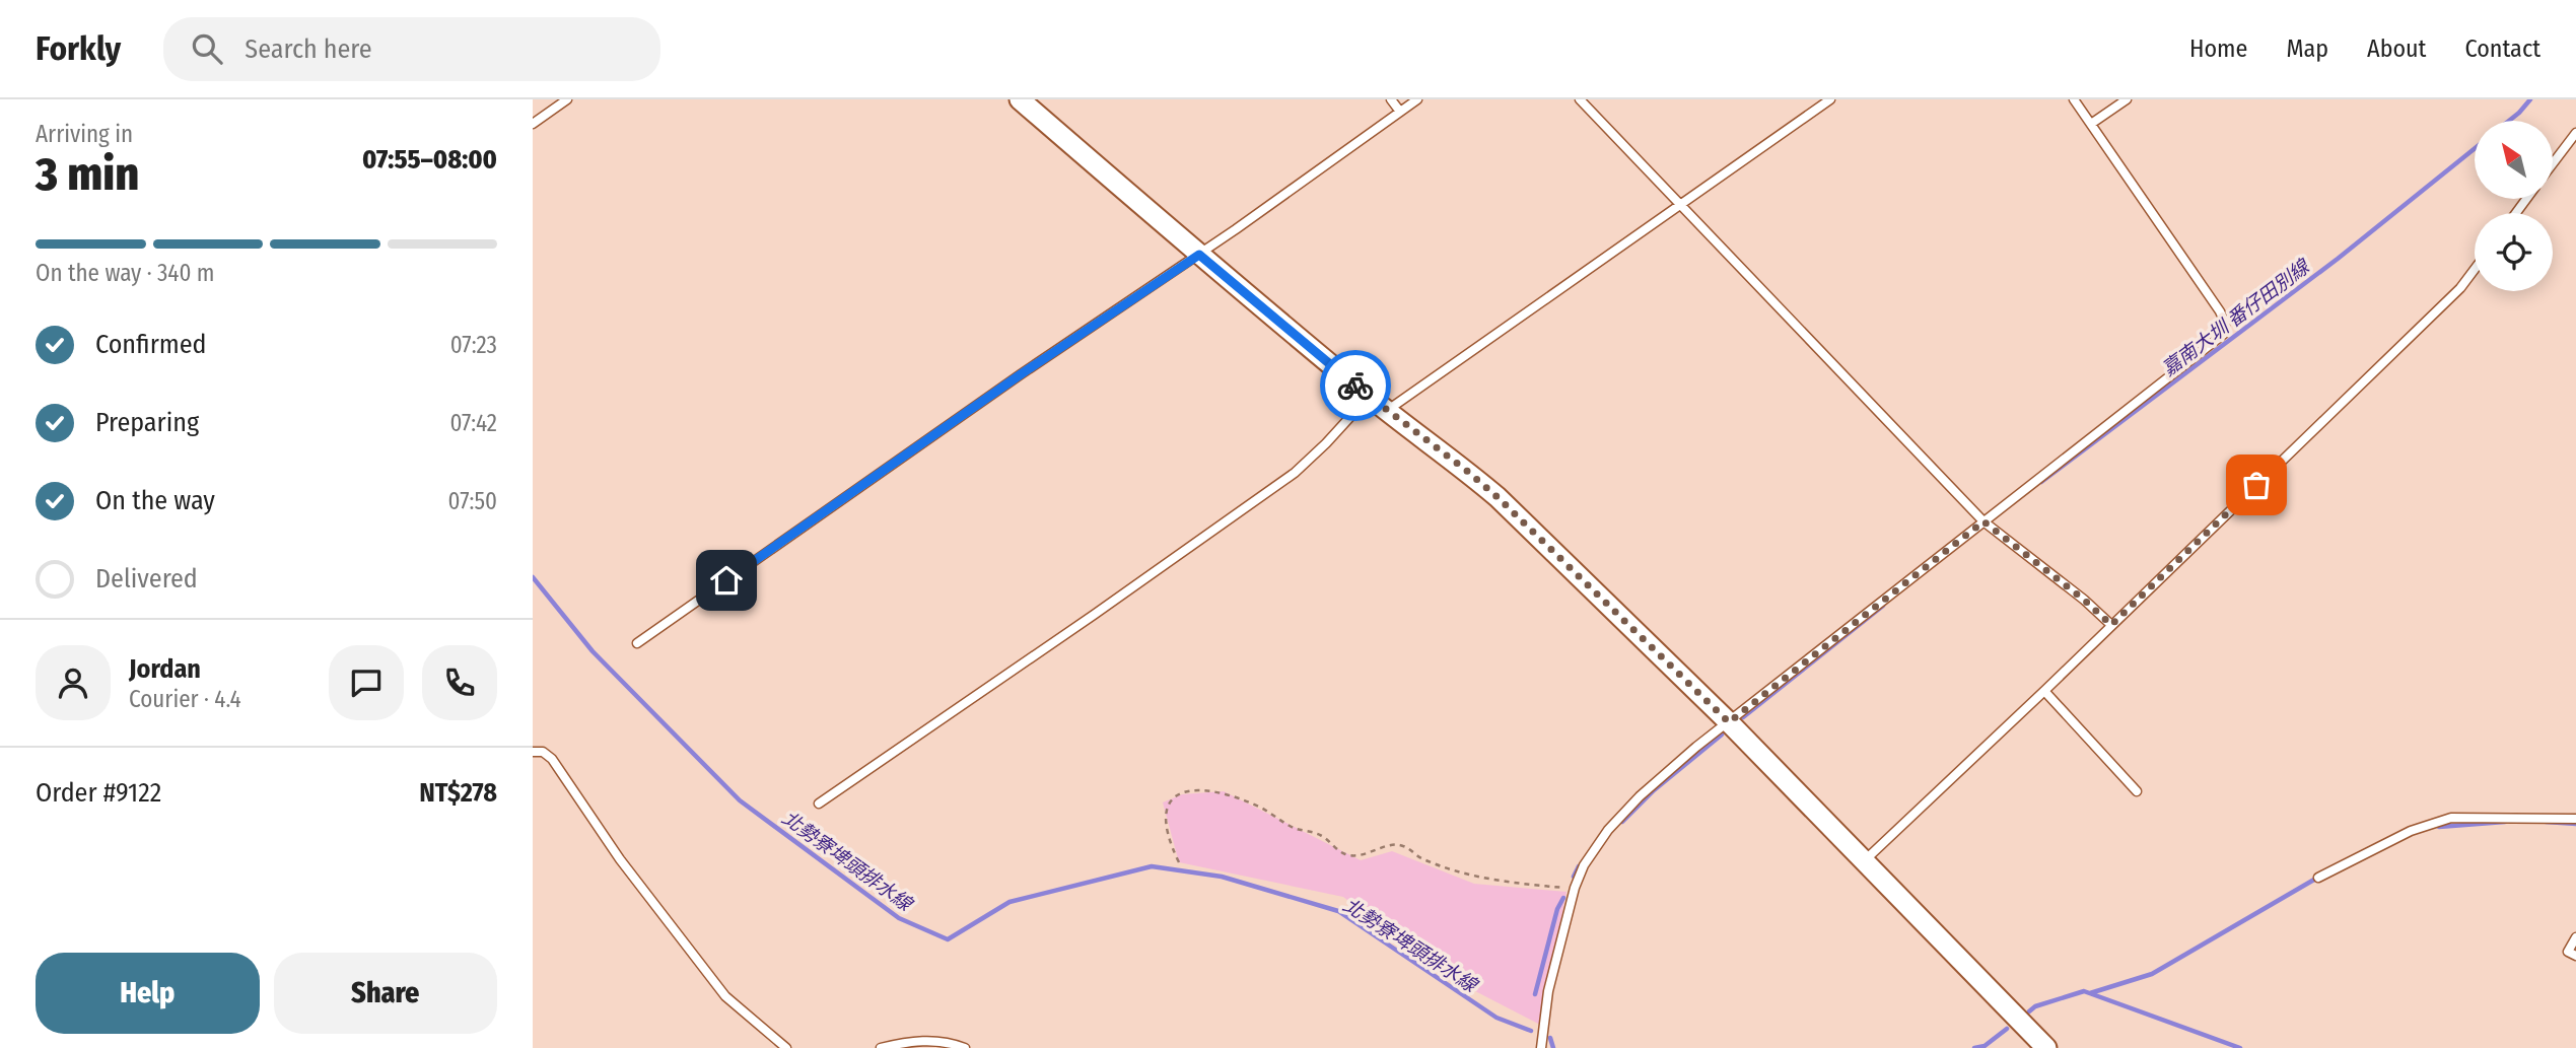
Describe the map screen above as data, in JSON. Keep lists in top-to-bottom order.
{
  "water": ["嘉南大圳 番仔田別線", "北勢寮埤頭排水線"],
  "north": "top left",
  "page": {
    "header": "Forkly",
    "search": "Search here",
    "nav": [
      "Home",
      "Map",
      "About",
      "Contact"
    ],
    "heading": ["3 min", "Arriving in", "07:55–08:00"],
    "panel": [
      "Jordan",
      "Courier · 4.4",
      "Order #9122",
      "NT$278"
    ],
    "bar": "On the way · 340 m",
    "list": [
      ["Confirmed", "07:23"],
      ["Preparing", "07:42"],
      ["On the way", "07:50"],
      "Delivered"
    ],
    "buttons": ["Help", "Share"]
  }
}
